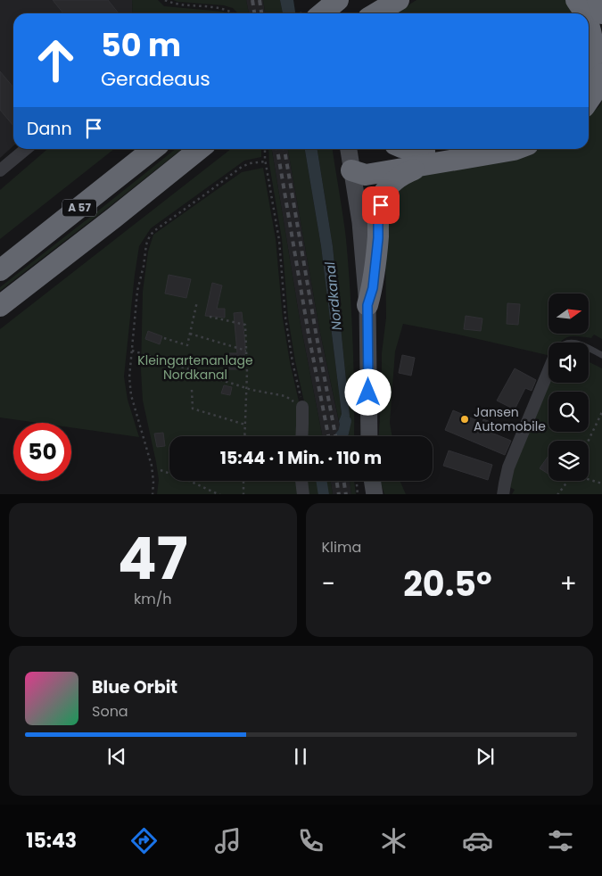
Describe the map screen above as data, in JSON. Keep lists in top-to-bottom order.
{
  "streets": {
    "highway": ["A 57"]
  },
  "water": ["Nordkanal"],
  "parks": ["Kleingartenanlage Nordkanal"],
  "places": ["Jansen Automobile"],
  "north": "right",
  "page": {
    "turn": ["50 m", "Geradeaus"],
    "then": "Dann",
    "limit": "50",
    "trip": "15:44 · 1 Min. · 110 m",
    "tile": [
      ["47", "km/h"],
      "Klima"
    ],
    "heat": ["−", "20.5°", "+"],
    "song": ["Blue Orbit", "Sona"],
    "tabs": "15:43"
  }
}
